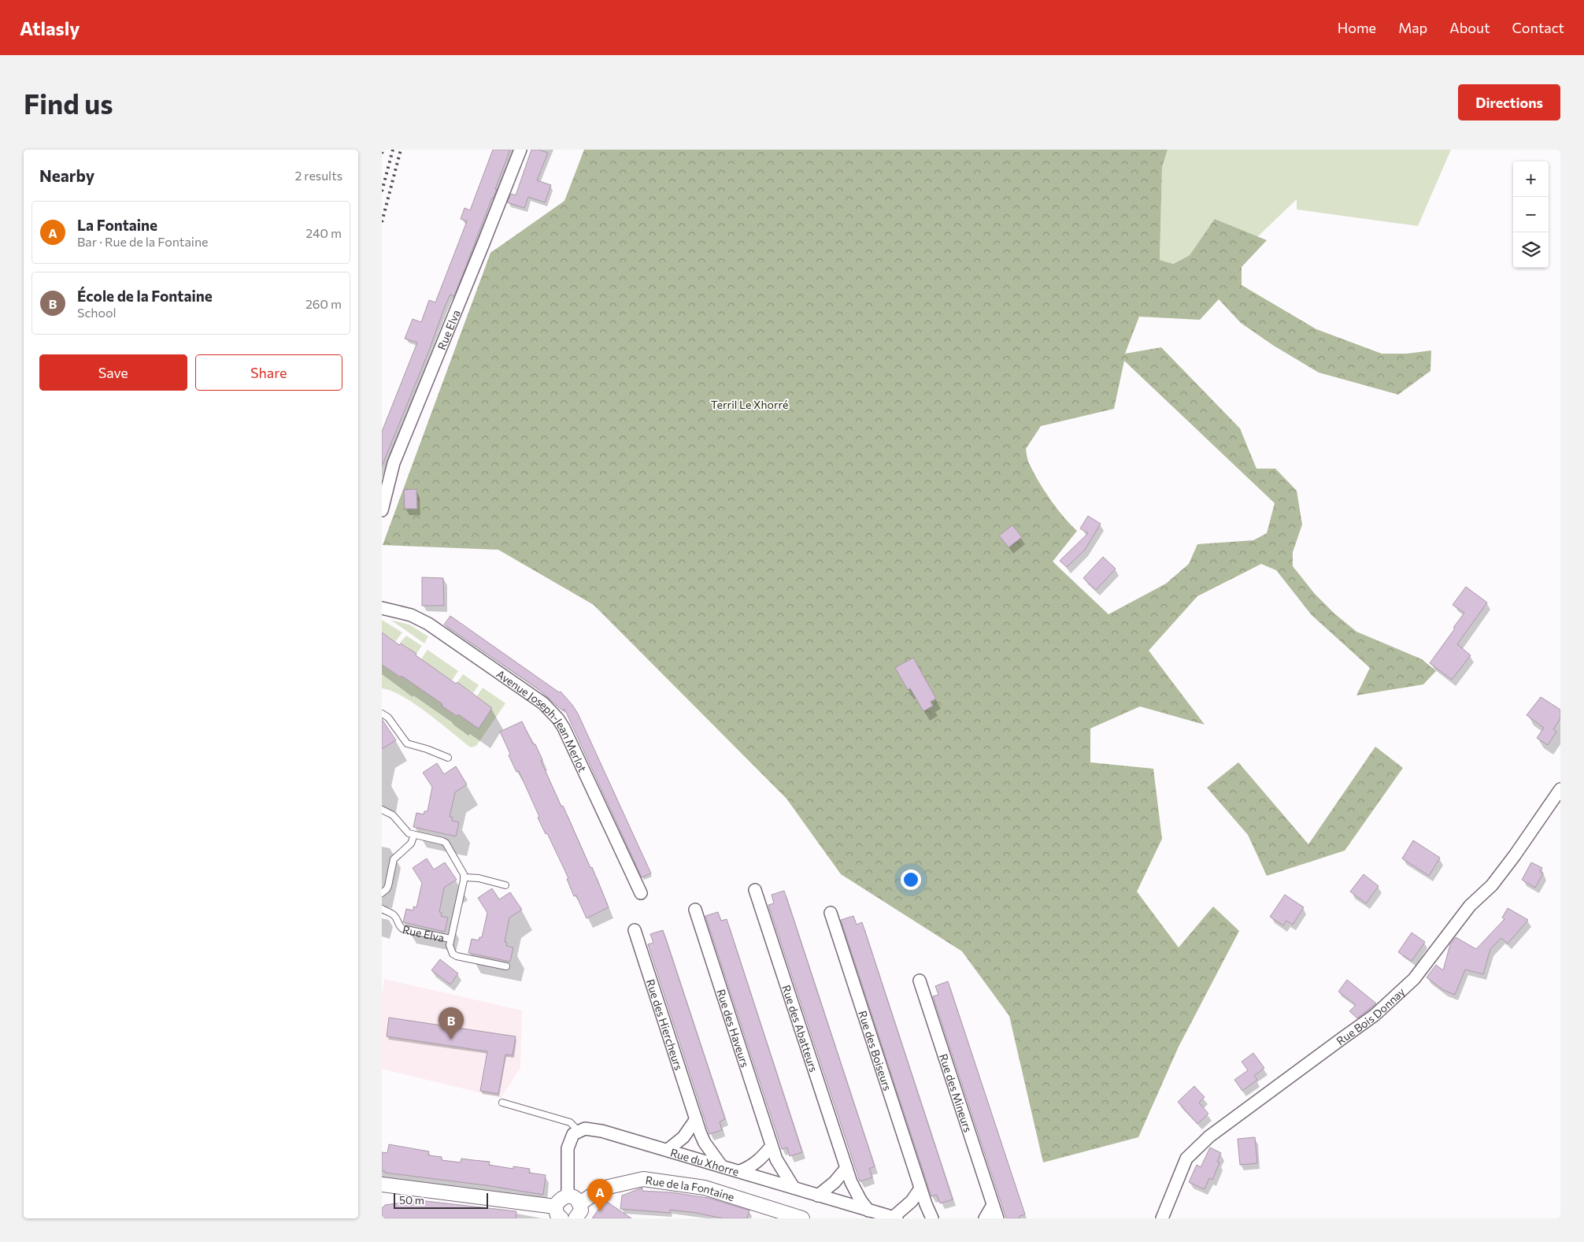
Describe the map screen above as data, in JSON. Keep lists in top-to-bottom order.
{
  "streets": {
    "street": [
      "Rue Elva",
      "Avenue Joseph-Jean Merlot",
      "Rue Bois Donnay",
      "Rue des Hiercheurs",
      "Rue des Haveurs",
      "Rue des Abatteurs",
      "Rue des Boiseurs",
      "Rue des Mineurs",
      "Rue du Xhorre",
      "Rue de la Fontaine"
    ]
  },
  "crossings": [
    ["Rue des Hiercheurs", "Rue du Xhorre"],
    ["Rue des Haveurs", "Rue du Xhorre"],
    ["Rue des Abatteurs", "Rue du Xhorre"]
  ],
  "parks": ["Terril Le Xhorré"],
  "scale_bar": "50 m",
  "page": {
    "header": "Atlasly",
    "nav": [
      "Home",
      "Map",
      "About",
      "Contact"
    ],
    "buttons": [
      "Directions",
      ["Save", "Share"]
    ],
    "title": "Find us",
    "heading": ["Nearby", "2 results"],
    "map_buttons": ["+", "−"],
    "list": [
      {
        "mark": "A",
        "name": "La Fontaine",
        "note": "Bar · Rue de la Fontaine",
        "value": "240 m"
      },
      {
        "mark": "B",
        "name": "École de la Fontaine",
        "note": "School",
        "value": "260 m"
      }
    ],
    "pins": ["B", "A"],
    "scale": "50 m"
  }
}
